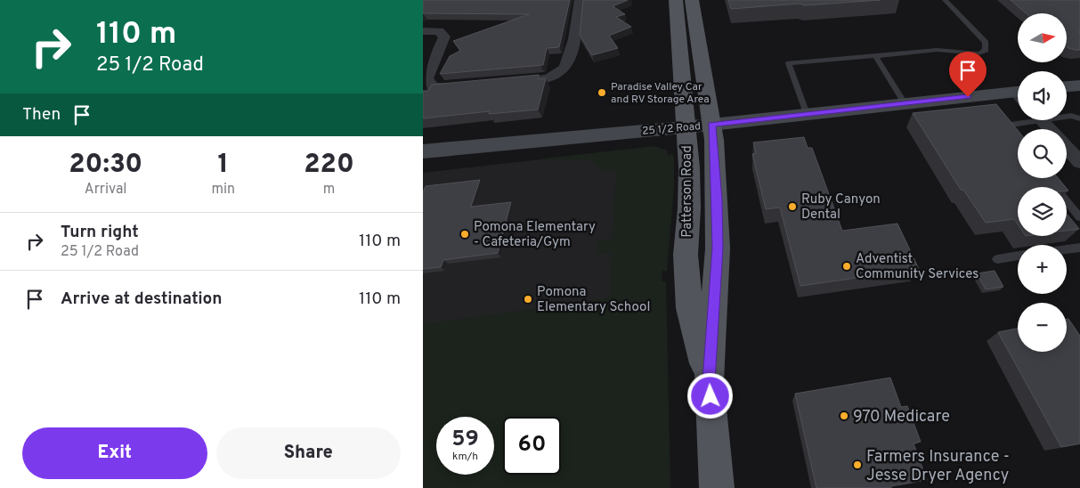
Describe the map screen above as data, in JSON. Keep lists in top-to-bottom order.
{
  "streets": {
    "main road": ["Patterson Road"],
    "street": ["25 1/2 Road"]
  },
  "crossings": [
    ["25 1/2 Road", "Patterson Road"]
  ],
  "places": [
    "Paradise Valley Car and RV Storage Area",
    "Ruby Canyon Dental",
    "Pomona Elementary - Cafeteria/Gym",
    "Adventist Community Services",
    "Pomona Elementary School",
    "970 Medicare",
    "Farmers Insurance - Jesse Dryer Agency"
  ],
  "north": "right",
  "page": {
    "turn": ["110 m", "25 1/2 Road"],
    "map_buttons": ["+", "−"],
    "then": "Then",
    "eta": [
      "20:30",
      "Arrival",
      "1",
      "min",
      "220",
      "m"
    ],
    "list": [
      {
        "name": "Turn right",
        "note": "25 1/2 Road",
        "value": "110 m"
      },
      {
        "name": "Arrive at destination",
        "value": "110 m"
      }
    ],
    "speed": "59 km/h",
    "limit": "60",
    "buttons": ["Exit", "Share"]
  }
}
